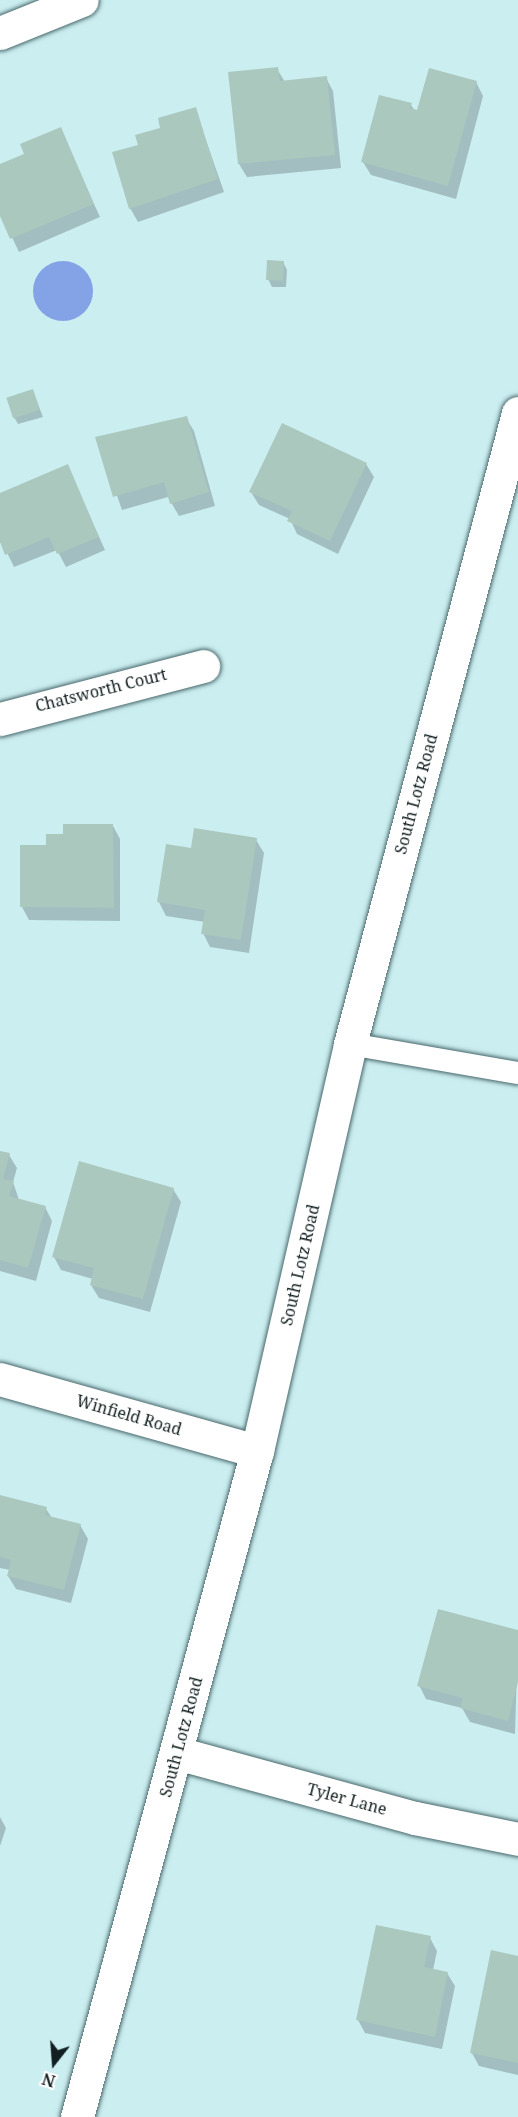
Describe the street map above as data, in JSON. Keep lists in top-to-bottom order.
{
  "streets": {
    "street": [
      "Chatsworth Court",
      "South Lotz Road",
      "Winfield Road",
      "Tyler Lane"
    ]
  },
  "crossings": [
    ["South Lotz Road", "Winfield Road"],
    ["South Lotz Road", "Tyler Lane"]
  ],
  "north": "bottom"
}
